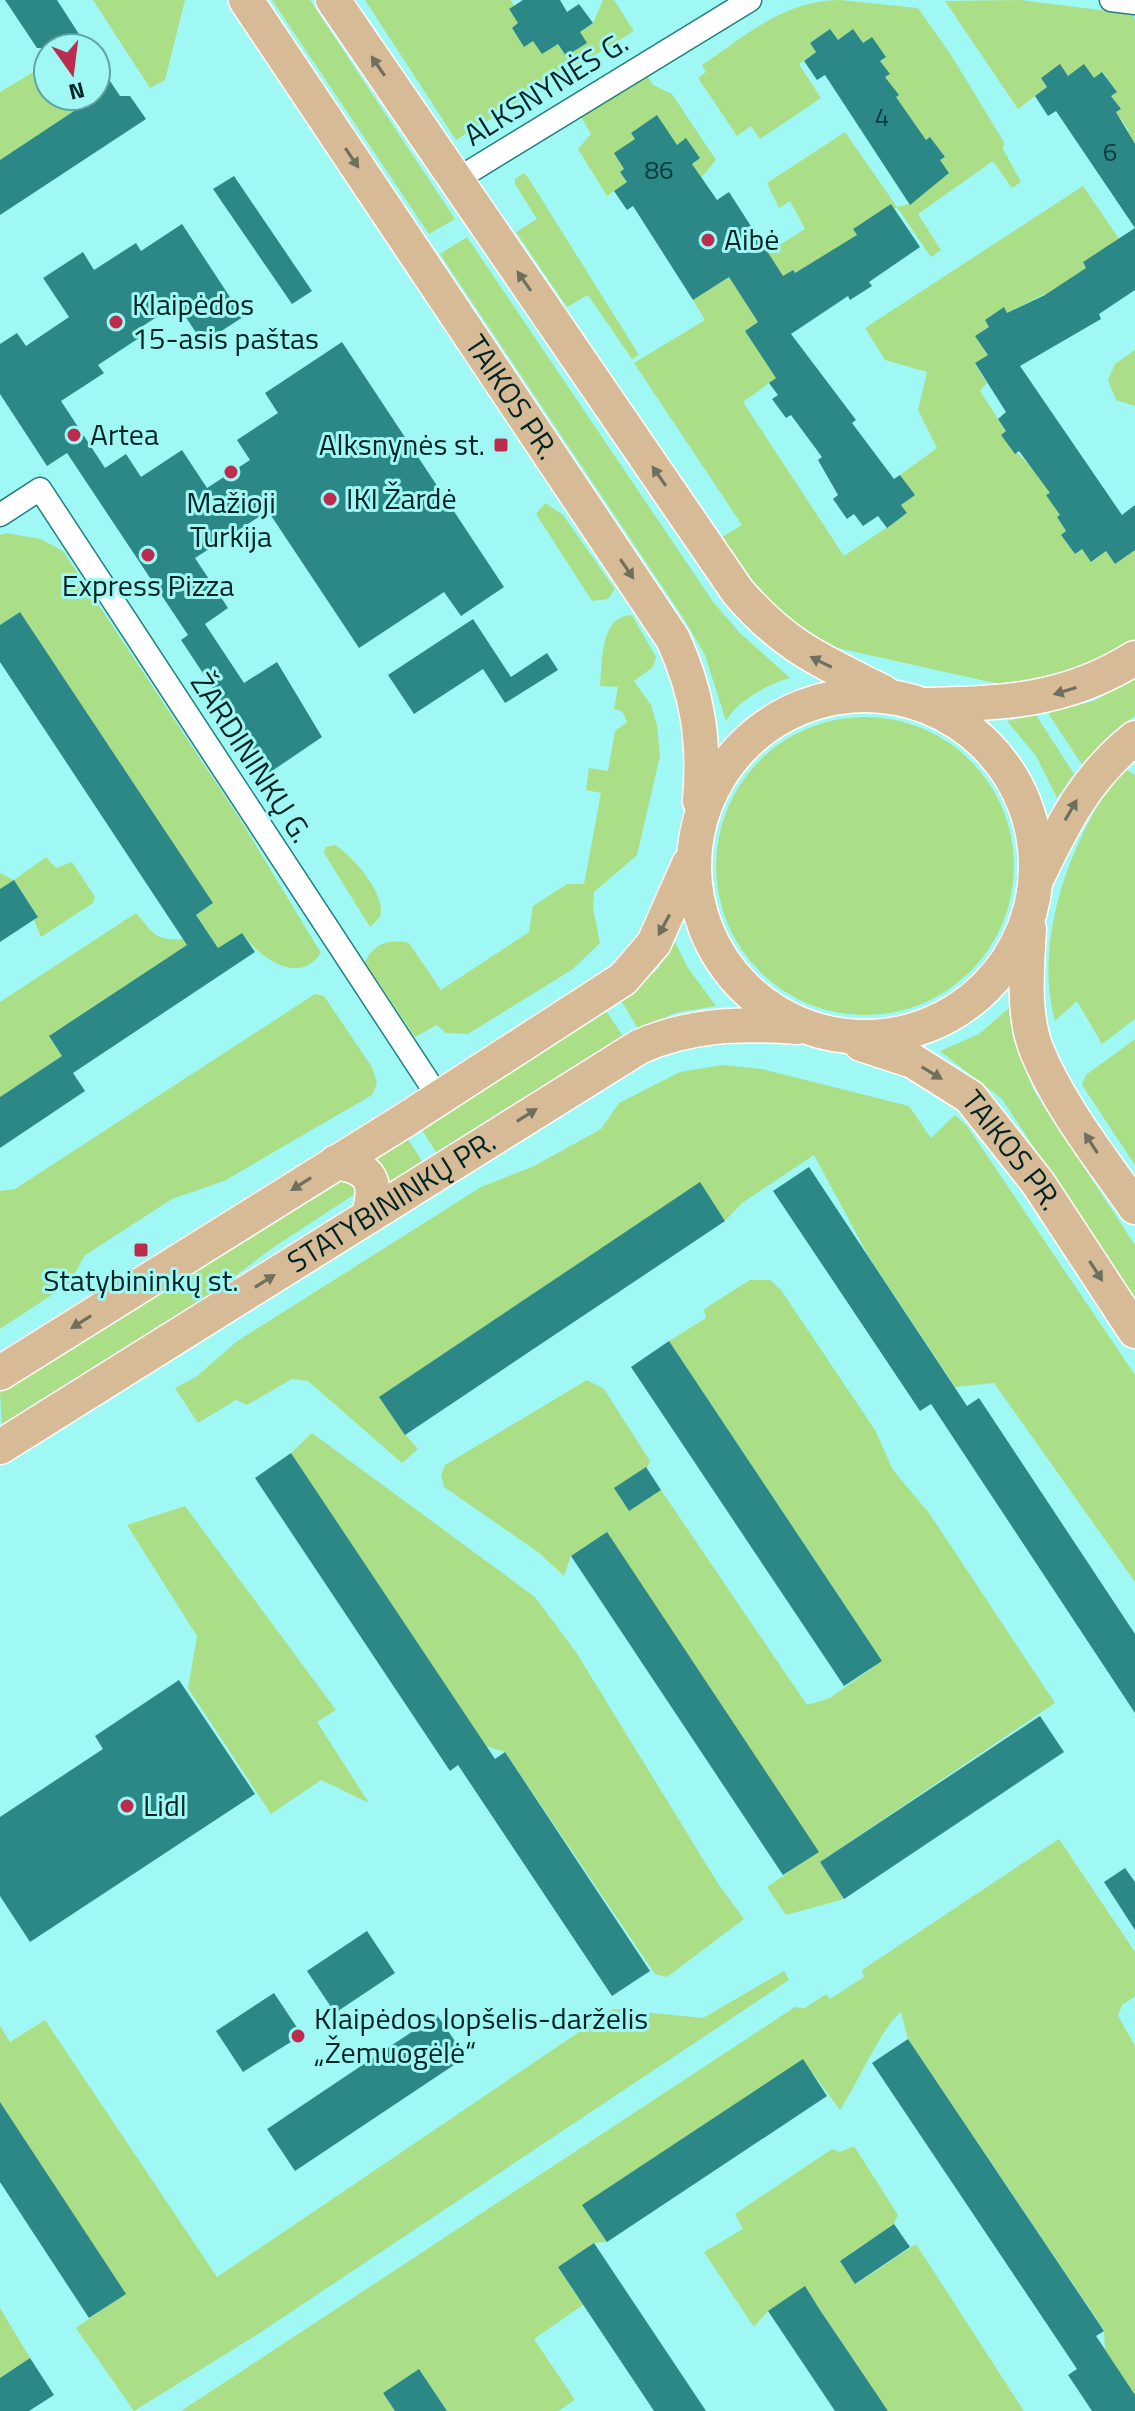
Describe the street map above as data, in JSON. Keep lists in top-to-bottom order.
{
  "streets": {
    "main road": ["TAIKOS PR.", "STATYBININKŲ PR."],
    "street": ["ALKSNYNĖS G.", "ŽARDININKŲ G."]
  },
  "crossings": [
    ["TAIKOS PR.", "STATYBININKŲ PR."],
    ["ŽARDININKŲ G.", "STATYBININKŲ PR."]
  ],
  "places": {
    "other": [
      "Aibė",
      "Klaipėdos 15-asis paštas",
      "Artea",
      "Mažioji Turkija",
      "IKI Žardė",
      "Express Pizza",
      "Lidl",
      "Klaipėdos lopšelis-darželis „Žemuogėlė“"
    ],
    "transit": ["Alksnynės st.", "Statybininkų st."]
  },
  "house_numbers": ["4", "6", "86"],
  "north": "bottom"
}
